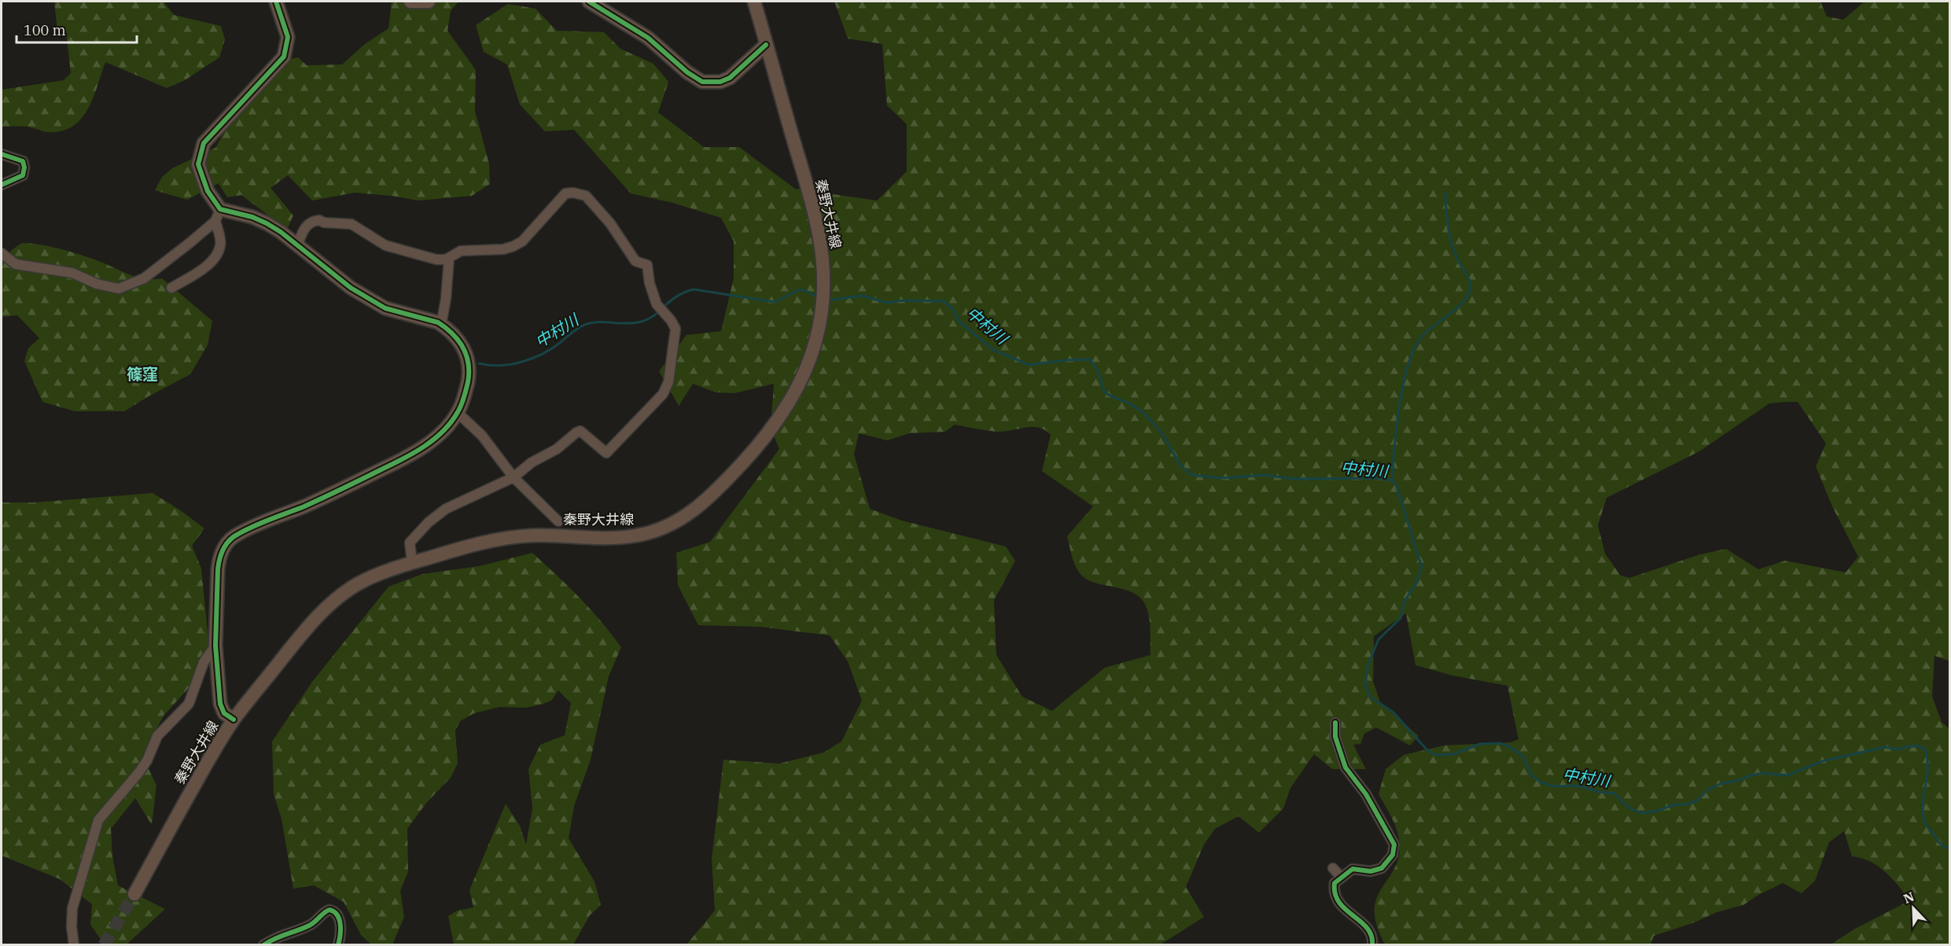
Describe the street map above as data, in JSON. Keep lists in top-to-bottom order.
{
  "streets": {
    "main road": ["秦野大井線"]
  },
  "districts": ["篠窪"],
  "water": ["中村川"],
  "scale_bar": "100 m",
  "north": "top left"
}
